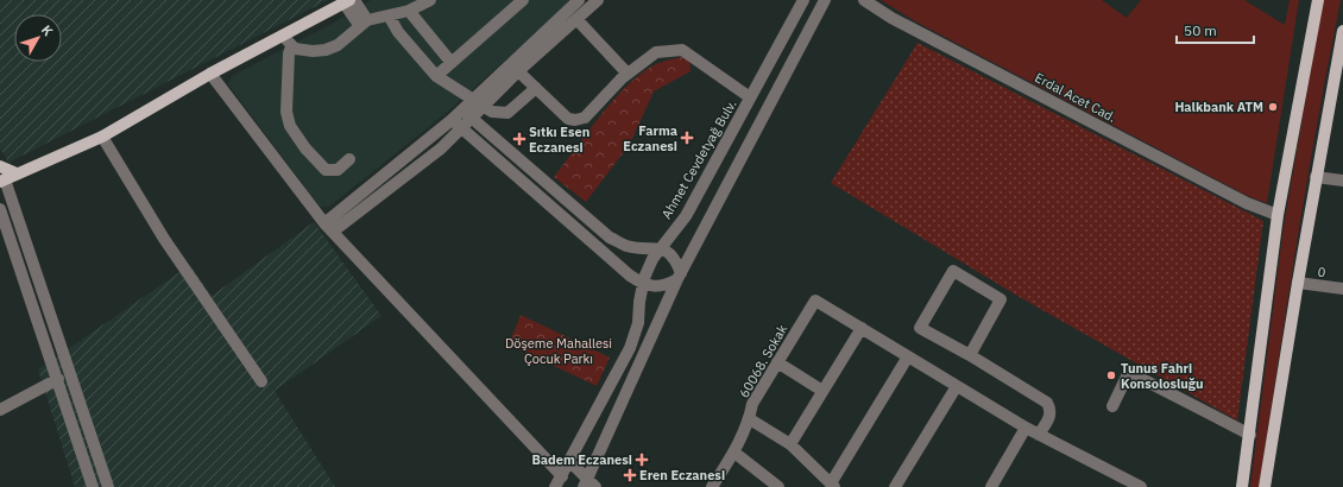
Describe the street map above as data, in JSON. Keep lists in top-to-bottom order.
{
  "streets": {
    "street": [
      "Erdal Acet Cad.",
      "Ahmet Cevdetyağ Bulv.",
      "0",
      "60068. Sokak"
    ]
  },
  "parks": ["Döşeme Mahallesi Çocuk Parkı"],
  "places": {
    "other": ["Halkbank ATM", "Tunus Fahri Konsolosluğu"],
    "health": [
      "Farma Eczanesi",
      "Sıtkı Esen Eczanesi",
      "Badem Eczanesi",
      "Eren Eczanesi"
    ]
  },
  "scale_bar": "50 m",
  "north": "top right"
}
